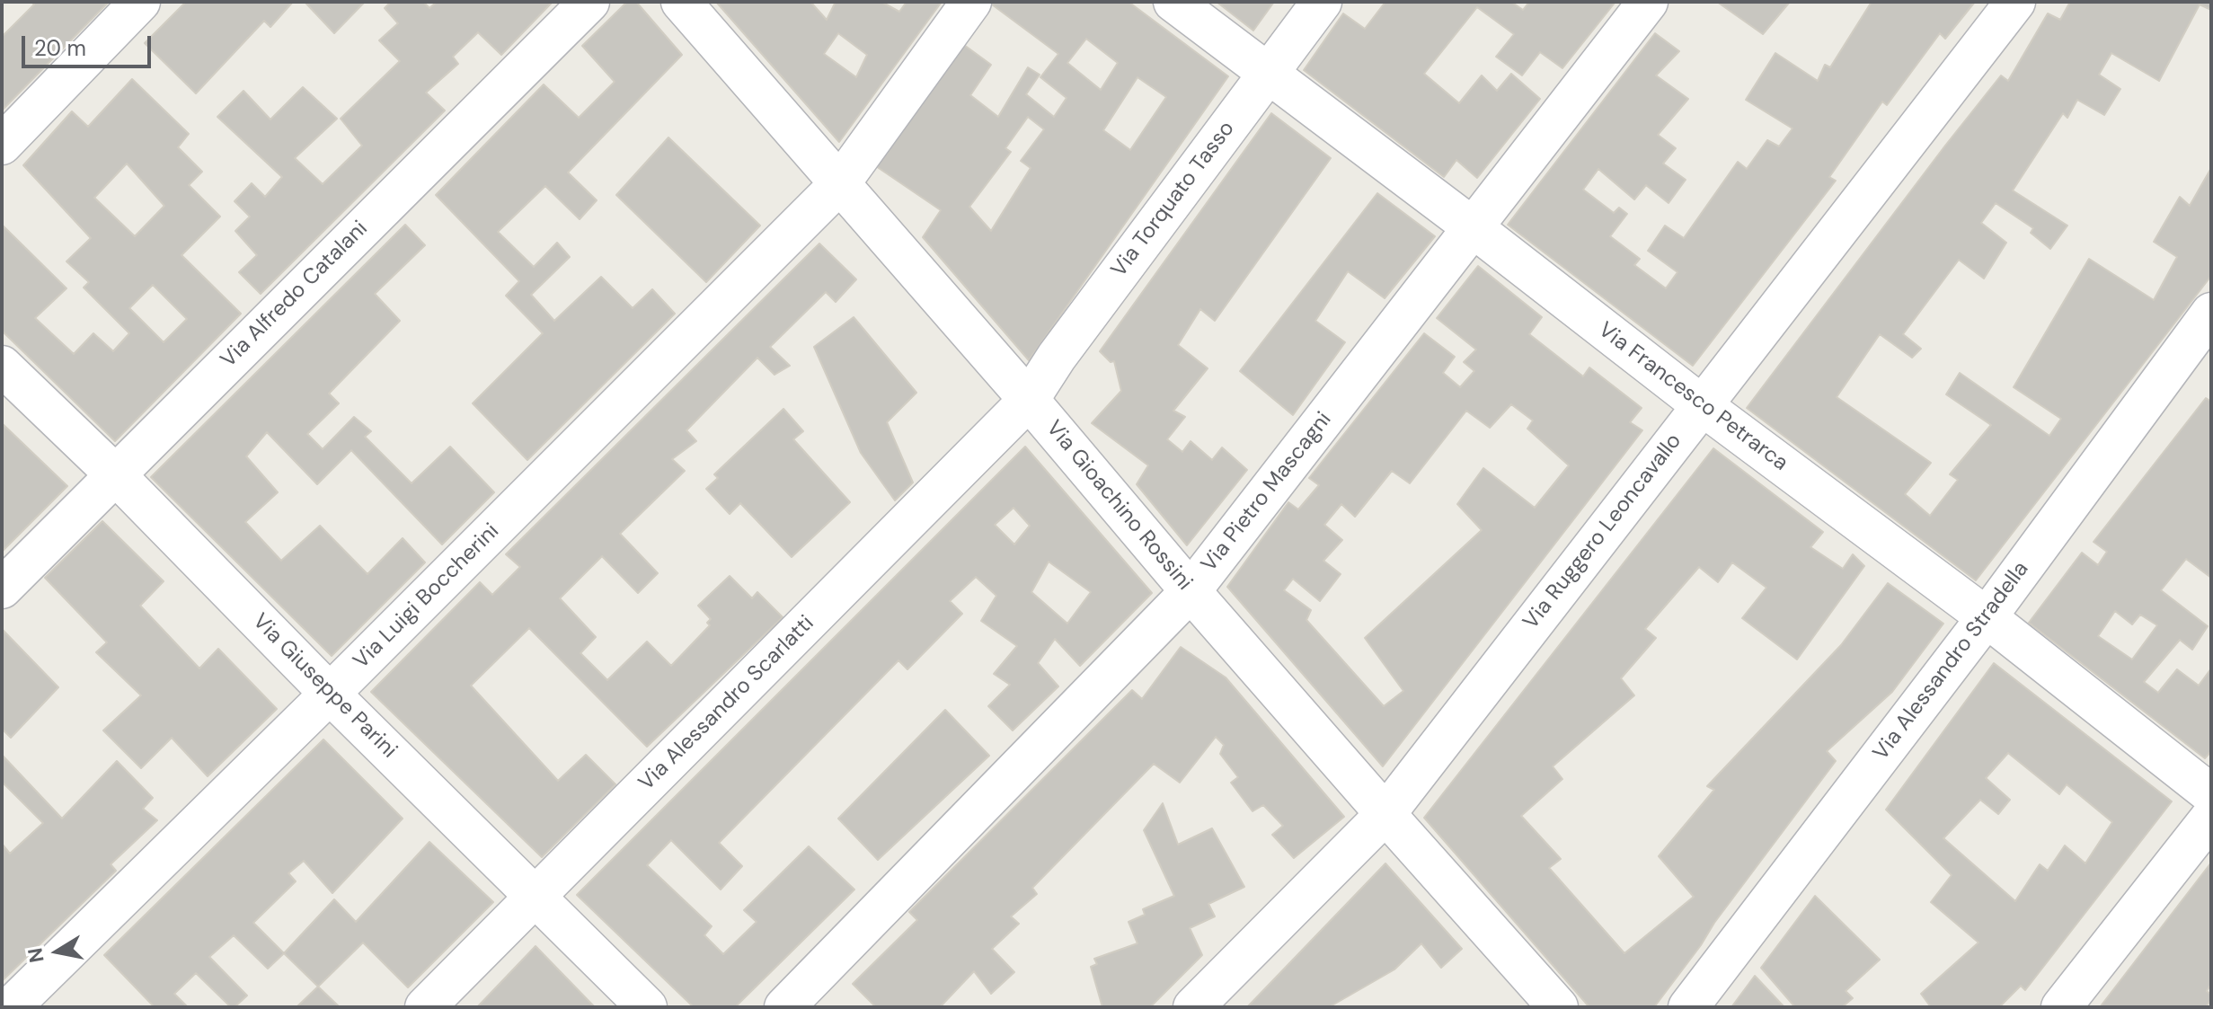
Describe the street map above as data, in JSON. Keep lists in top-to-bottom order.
{
  "streets": {
    "street": [
      "Via Torquato Tasso",
      "Via Alfredo Catalani",
      "Via Francesco Petrarca",
      "Via Pietro Mascagni",
      "Via Gioachino Rossini",
      "Via Ruggero Leoncavallo",
      "Via Luigi Boccherini",
      "Via Alessandro Stradella",
      "Via Giuseppe Parini",
      "Via Alessandro Scarlatti"
    ]
  },
  "crossings": [
    ["Via Torquato Tasso", "Via Francesco Petrarca"],
    ["Via Torquato Tasso", "Via Gioachino Rossini"],
    ["Via Torquato Tasso", "Via Alessandro Scarlatti"],
    ["Via Alfredo Catalani", "Via Giuseppe Parini"],
    ["Via Francesco Petrarca", "Via Pietro Mascagni"],
    ["Via Francesco Petrarca", "Via Ruggero Leoncavallo"],
    ["Via Francesco Petrarca", "Via Alessandro Stradella"],
    ["Via Pietro Mascagni", "Via Gioachino Rossini"],
    ["Via Gioachino Rossini", "Via Ruggero Leoncavallo"],
    ["Via Gioachino Rossini", "Via Luigi Boccherini"],
    ["Via Gioachino Rossini", "Via Alessandro Scarlatti"],
    ["Via Luigi Boccherini", "Via Giuseppe Parini"],
    ["Via Giuseppe Parini", "Via Alessandro Scarlatti"]
  ],
  "scale_bar": "20 m",
  "north": "left"
}
